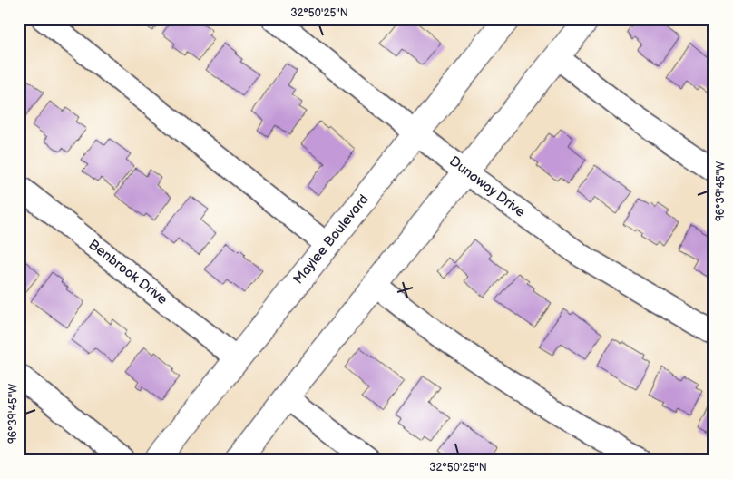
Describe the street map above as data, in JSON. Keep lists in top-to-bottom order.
{
  "streets": {
    "main road": ["Maylee Boulevard"],
    "street": ["Dunaway Drive", "Benbrook Drive"]
  },
  "crossings": [
    ["Dunaway Drive", "Maylee Boulevard"],
    ["Maylee Boulevard", "Benbrook Drive"]
  ],
  "coordinates": ["32°50'25\"N", "96°39'45\"W"]
}
